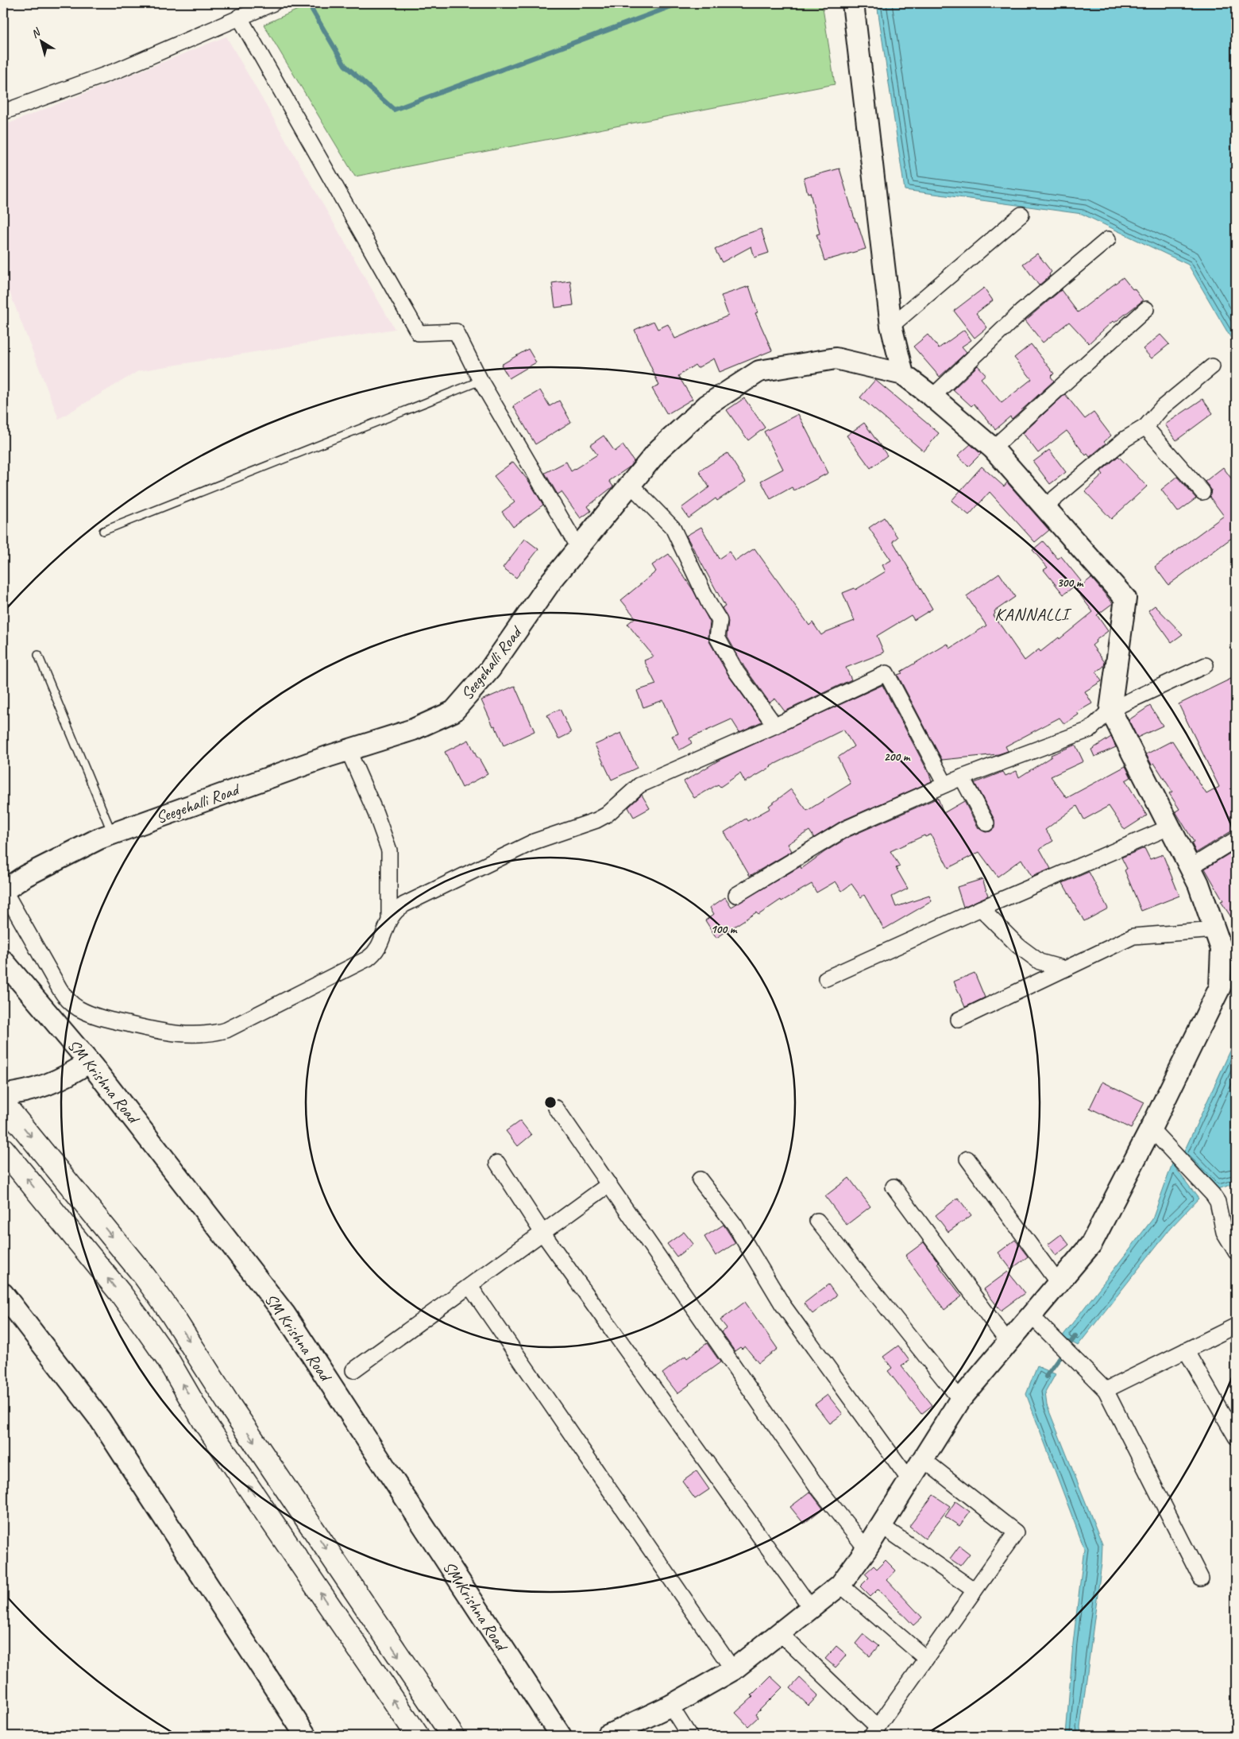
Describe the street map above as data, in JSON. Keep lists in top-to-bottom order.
{
  "streets": {
    "street": ["Seegehalli Road", "SM Krishna Road"]
  },
  "districts": ["KANNALLI"],
  "north": "top left",
  "rings": ["300 m", "200 m", "100 m"]
}
